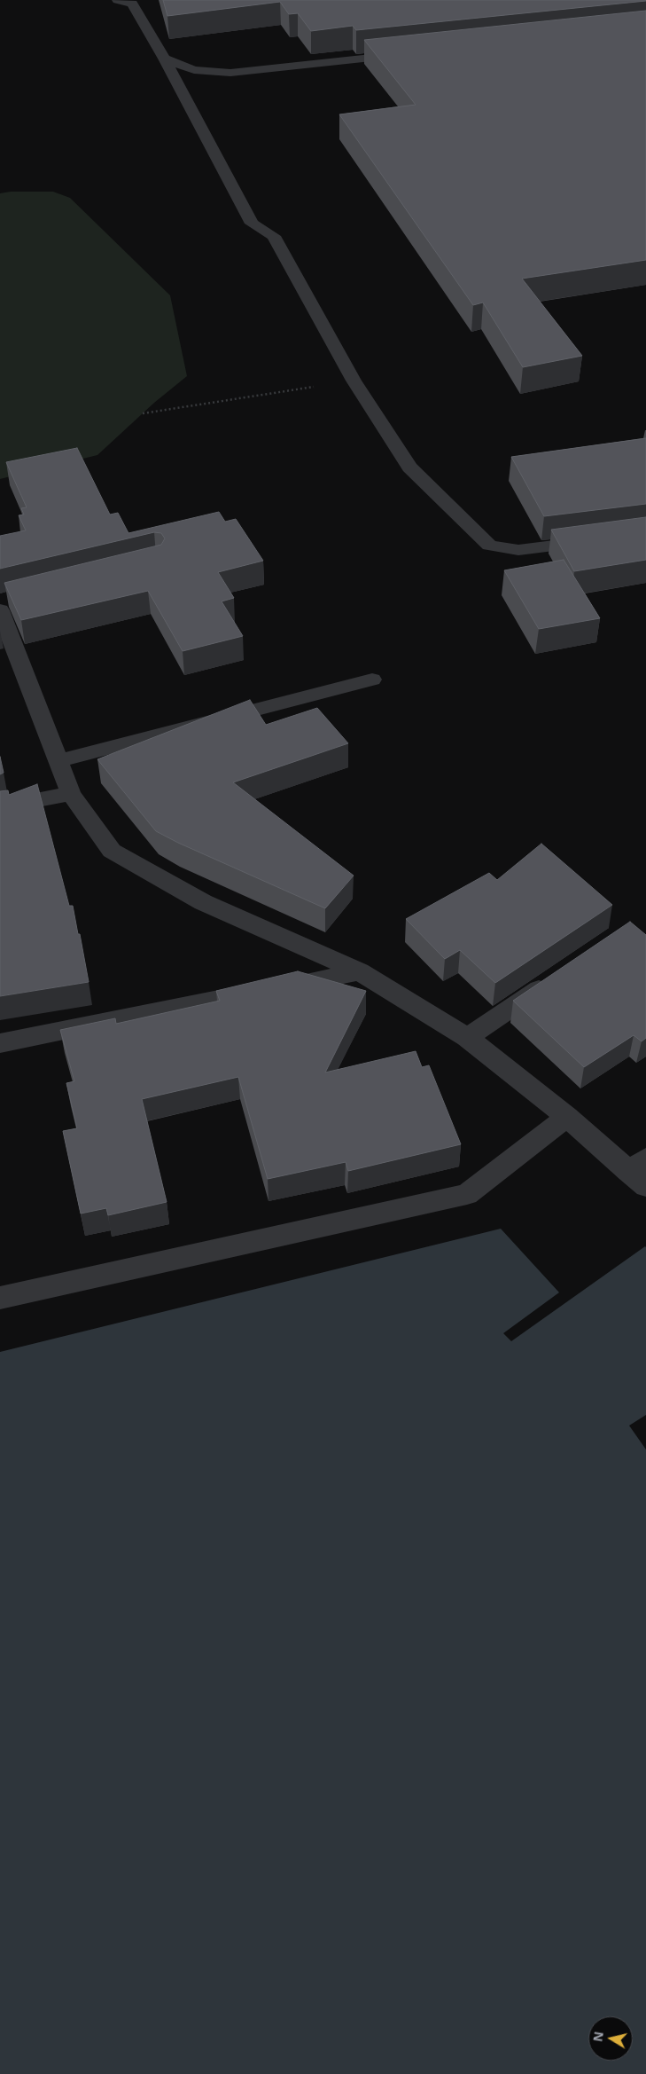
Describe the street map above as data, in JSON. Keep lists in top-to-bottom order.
{
  "north": "left"
}
